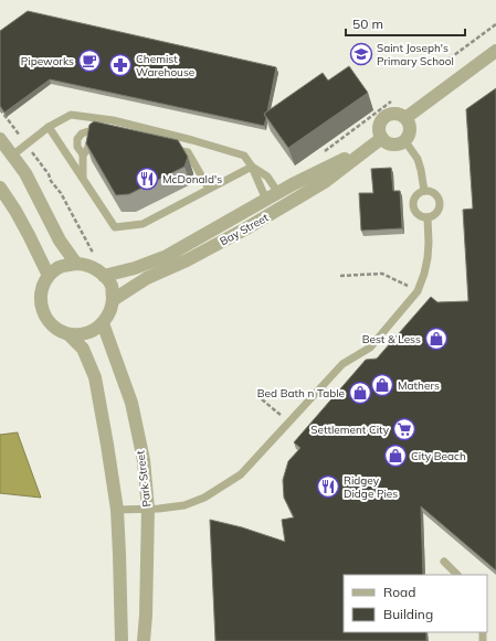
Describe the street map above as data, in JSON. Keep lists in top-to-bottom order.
{
  "streets": {
    "street": ["Bay Street", "Park Street"]
  },
  "crossings": [
    ["Bay Street", "Park Street"]
  ],
  "places": {
    "school or university": ["Saint Joseph's Primary School"],
    "cafe": ["Pipeworks"],
    "pharmacy": ["Chemist Warehouse"],
    "restaurant": ["McDonald's", "Ridgey Didge Pies"],
    "shop": [
      "Best & Less",
      "Mathers",
      "Bed Bath n Table",
      "City Beach"
    ],
    "supermarket": ["Settlement City"]
  },
  "legend": ["Road", "Building"],
  "scale_bar": "50 m"
}
